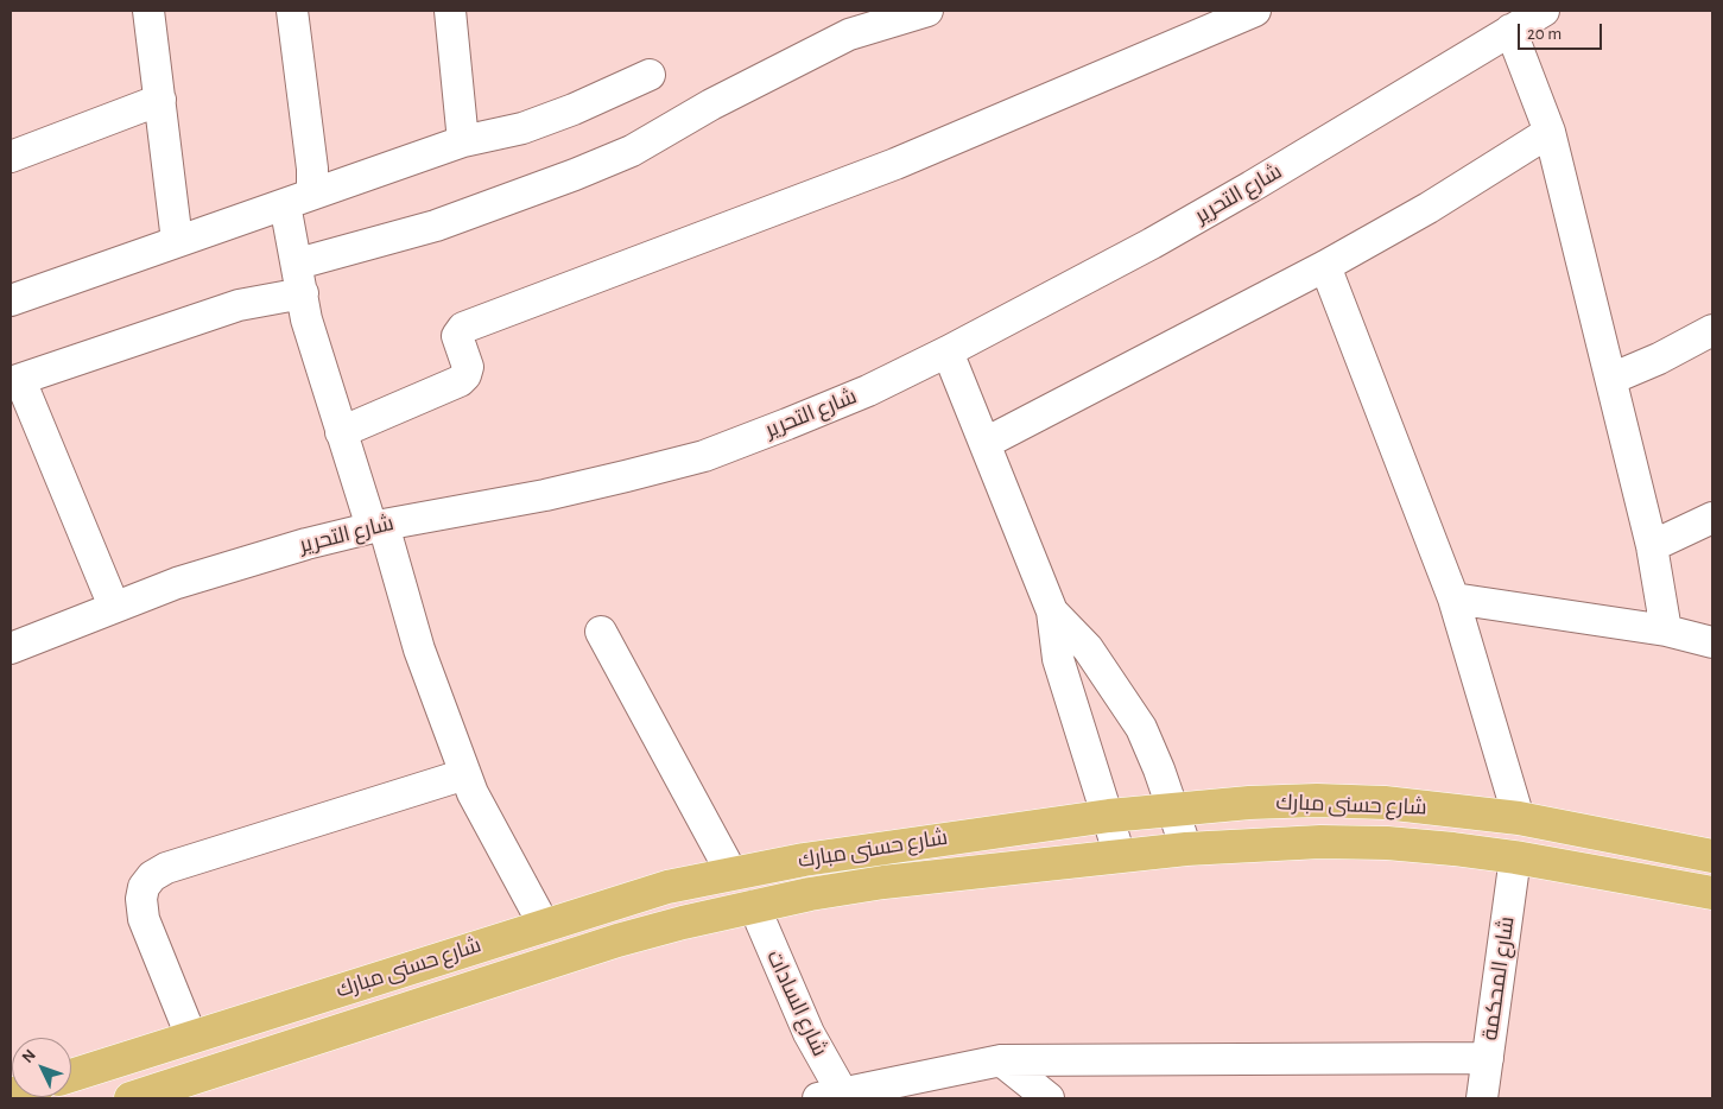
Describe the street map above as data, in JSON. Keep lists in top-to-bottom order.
{
  "streets": {
    "main road": ["شارع حسنى مبارك"],
    "street": ["شارع التحرير", "شارع المحكمة", "شارع السادات"]
  },
  "crossings": [
    ["شارع حسنى مبارك", "شارع المحكمة"],
    ["شارع حسنى مبارك", "شارع السادات"]
  ],
  "scale_bar": "20 m",
  "north": "top left"
}
